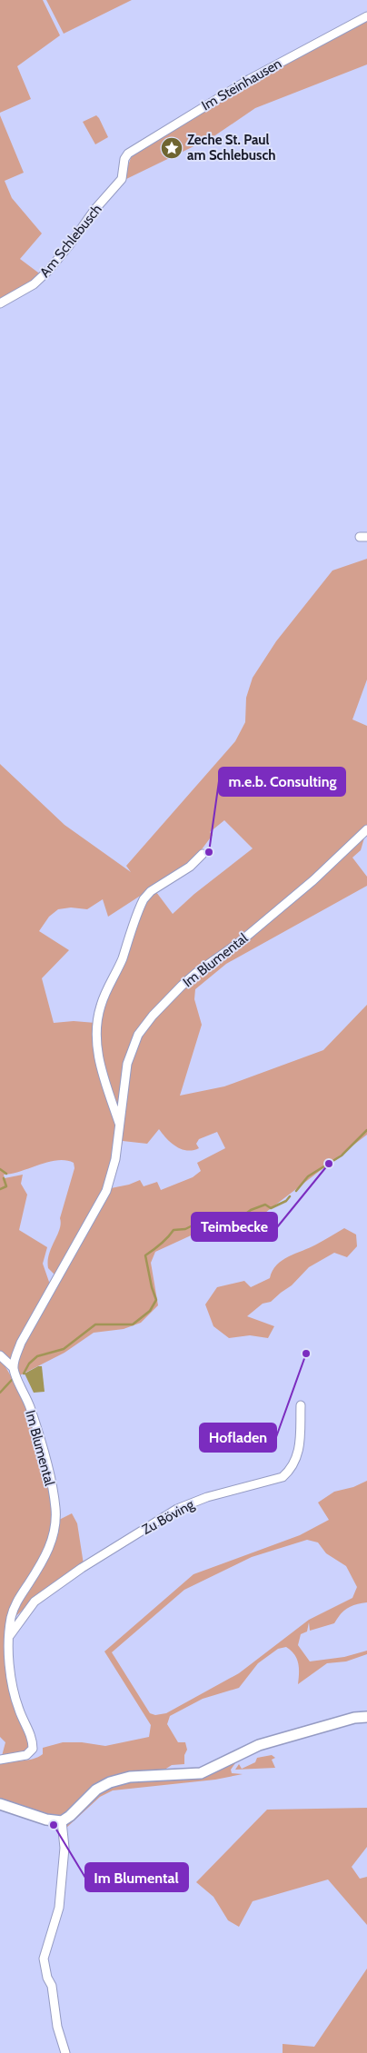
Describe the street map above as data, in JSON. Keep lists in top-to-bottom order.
{
  "streets": {
    "street": [
      "Im Steinhausen",
      "Am Schlebusch",
      "Im Blumental",
      "Zu Böving"
    ]
  },
  "crossings": [
    ["Im Steinhausen", "Am Schlebusch"],
    ["Im Blumental", "Zu Böving"]
  ],
  "places": {
    "place": ["Zeche St. Paul am Schlebusch"],
    "other": [
      "m.e.b. Consulting",
      "Teimbecke",
      "Hofladen",
      "Im Blumental"
    ]
  }
}
